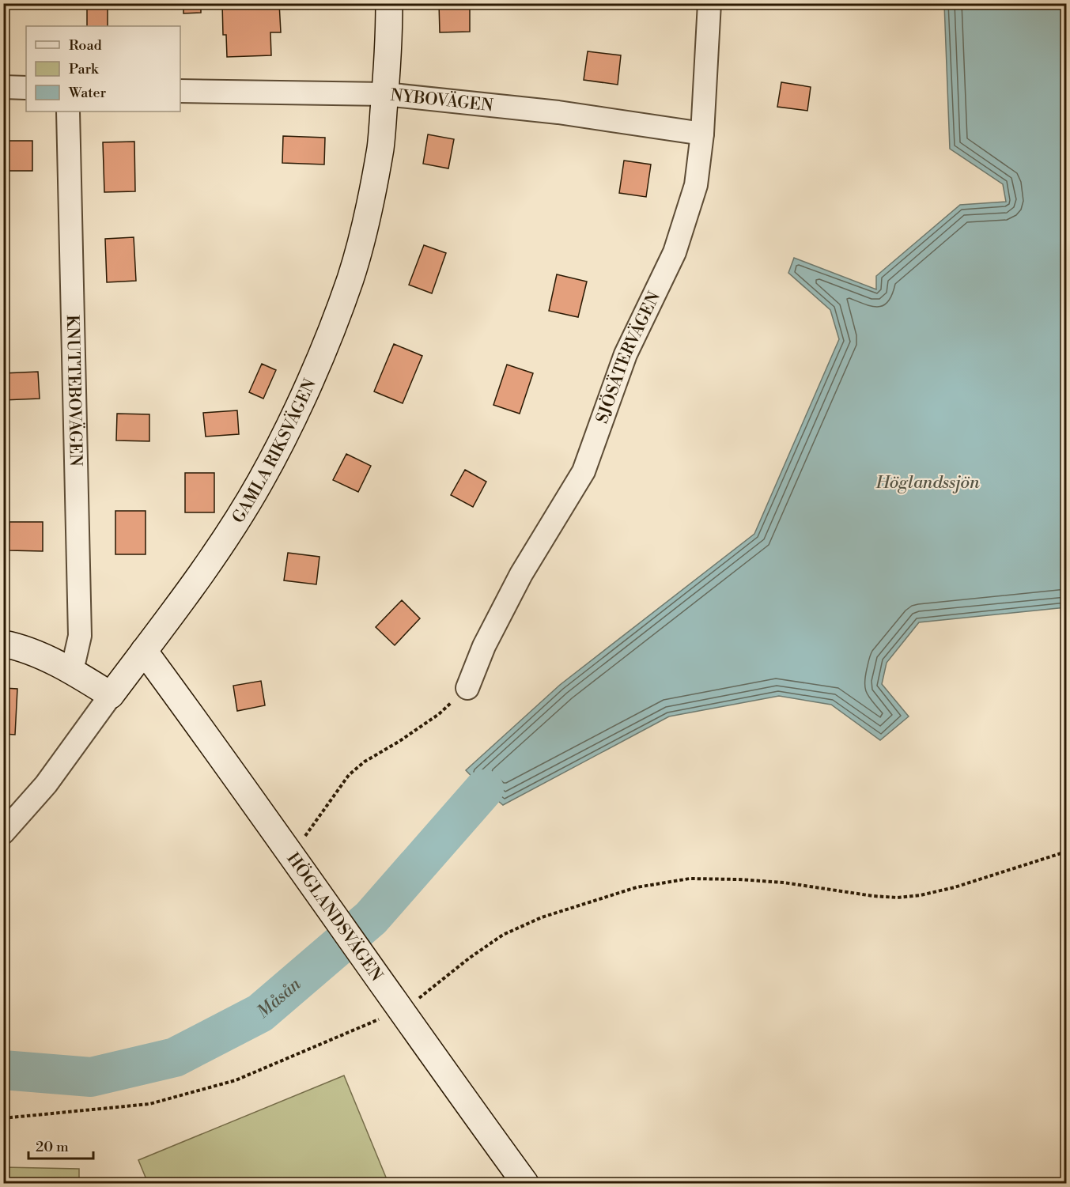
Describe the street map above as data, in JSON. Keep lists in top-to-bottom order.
{
  "streets": {
    "street": [
      "NYBOVÄGEN",
      "SJÖSÄTERVÄGEN",
      "KNUTTEBOVÄGEN",
      "GAMLA RIKSVÄGEN",
      "HÖGLANDSVÄGEN"
    ]
  },
  "crossings": [
    ["NYBOVÄGEN", "SJÖSÄTERVÄGEN"],
    ["NYBOVÄGEN", "GAMLA RIKSVÄGEN"],
    ["GAMLA RIKSVÄGEN", "HÖGLANDSVÄGEN"]
  ],
  "water": ["Höglandssjön", "Måsån"],
  "legend": ["Road", "Park", "Water"],
  "scale_bar": "20 m"
}
